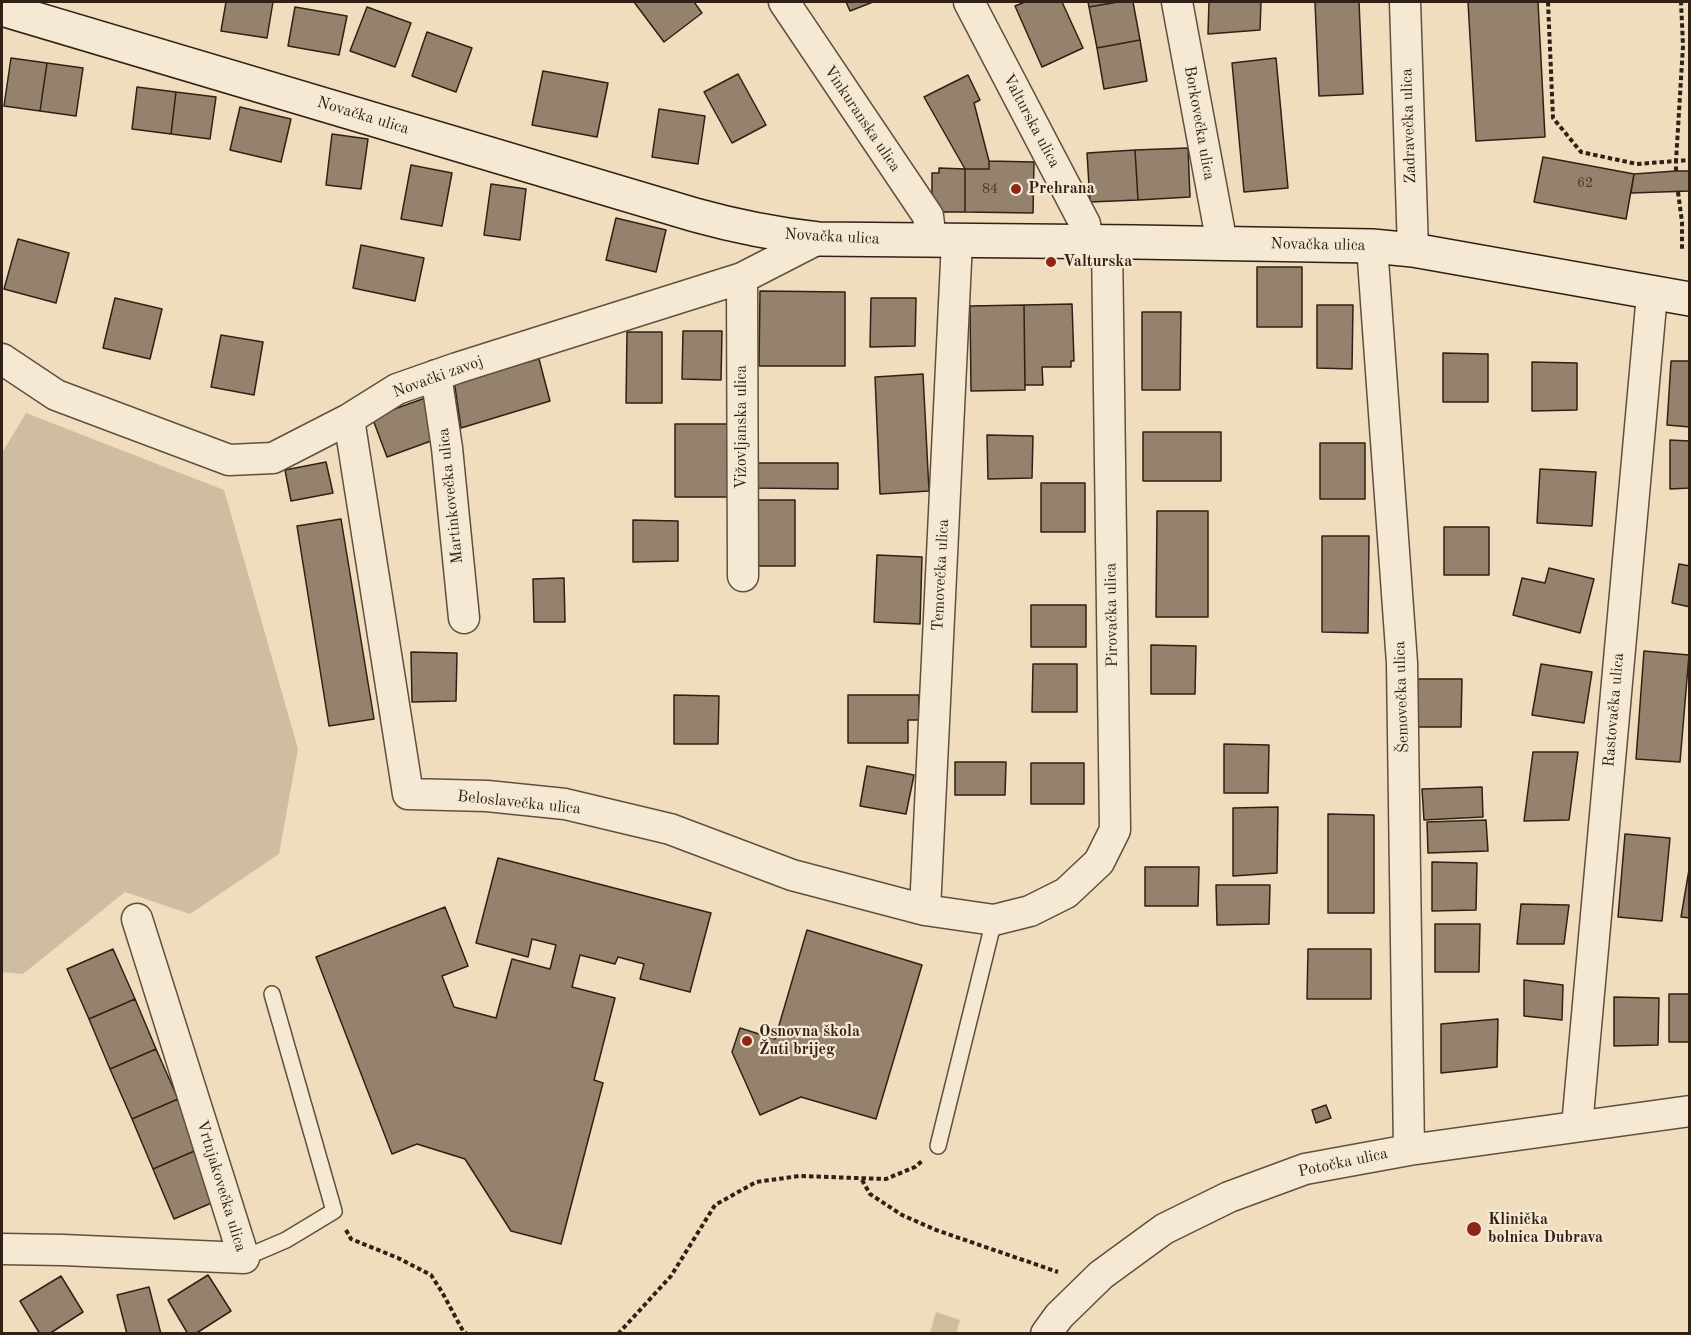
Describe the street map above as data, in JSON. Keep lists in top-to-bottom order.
{
  "streets": {
    "street": [
      "Novačka ulica",
      "Vinkuranska ulica",
      "Valturska ulica",
      "Borkovečka ulica",
      "Zadravečka ulica",
      "Novački zavoj",
      "Vižovljanska ulica",
      "Martinkovečka ulica",
      "Temovečka ulica",
      "Pirovačka ulica",
      "Šemovečka ulica",
      "Rastovačka ulica",
      "Beloslavečka ulica",
      "Potočka ulica",
      "Vrtnjakovečka ulica"
    ]
  },
  "crossings": [
    ["Novačka ulica", "Vinkuranska ulica"],
    ["Novačka ulica", "Valturska ulica"],
    ["Novačka ulica", "Borkovečka ulica"],
    ["Novačka ulica", "Zadravečka ulica"],
    ["Novačka ulica", "Novački zavoj"],
    ["Novačka ulica", "Temovečka ulica"],
    ["Novačka ulica", "Pirovačka ulica"],
    ["Novačka ulica", "Šemovečka ulica"],
    ["Novačka ulica", "Rastovačka ulica"],
    ["Vinkuranska ulica", "Temovečka ulica"],
    ["Valturska ulica", "Pirovačka ulica"],
    ["Novački zavoj", "Vižovljanska ulica"],
    ["Novački zavoj", "Martinkovečka ulica"],
    ["Novački zavoj", "Beloslavečka ulica"],
    ["Temovečka ulica", "Beloslavečka ulica"],
    ["Pirovačka ulica", "Beloslavečka ulica"],
    ["Šemovečka ulica", "Potočka ulica"],
    ["Rastovačka ulica", "Potočka ulica"]
  ],
  "places": [
    "Prehrana",
    "Valturska",
    "Osnovna škola Žuti brijeg",
    "Klinička bolnica Dubrava"
  ],
  "house_numbers": ["62", "84"]
}
